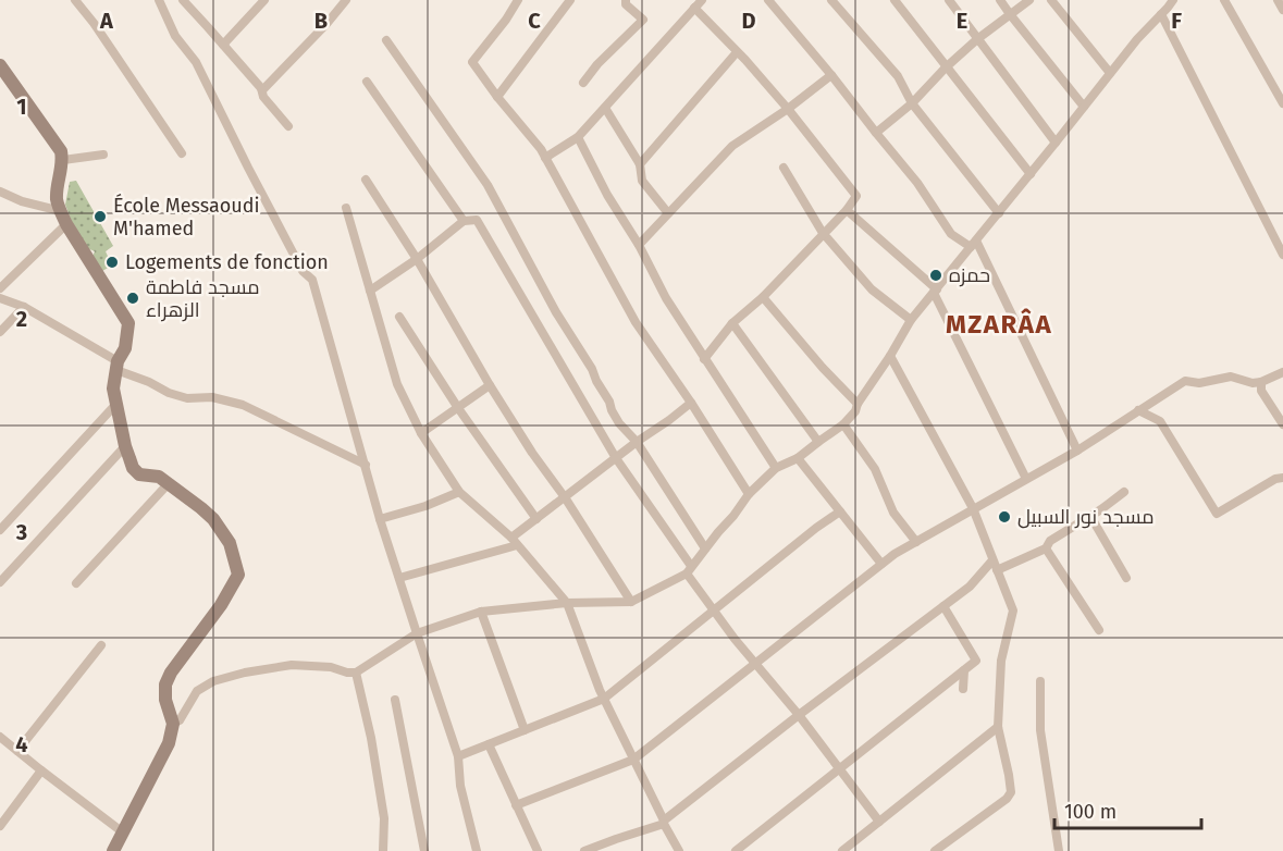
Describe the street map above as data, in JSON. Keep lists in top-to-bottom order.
{
  "districts": ["MZARÂA"],
  "places": [
    "École Messaoudi M'hamed",
    "Logements de fonction",
    "حمزه",
    "مسجد فاطمة الزهراء",
    "مسجد نور السبيل"
  ],
  "scale_bar": "100 m",
  "grid": {
    "columns": [
      "A",
      "B",
      "C",
      "D",
      "E",
      "F"
    ],
    "rows": [
      "1",
      "2",
      "3",
      "4"
    ]
  }
}
